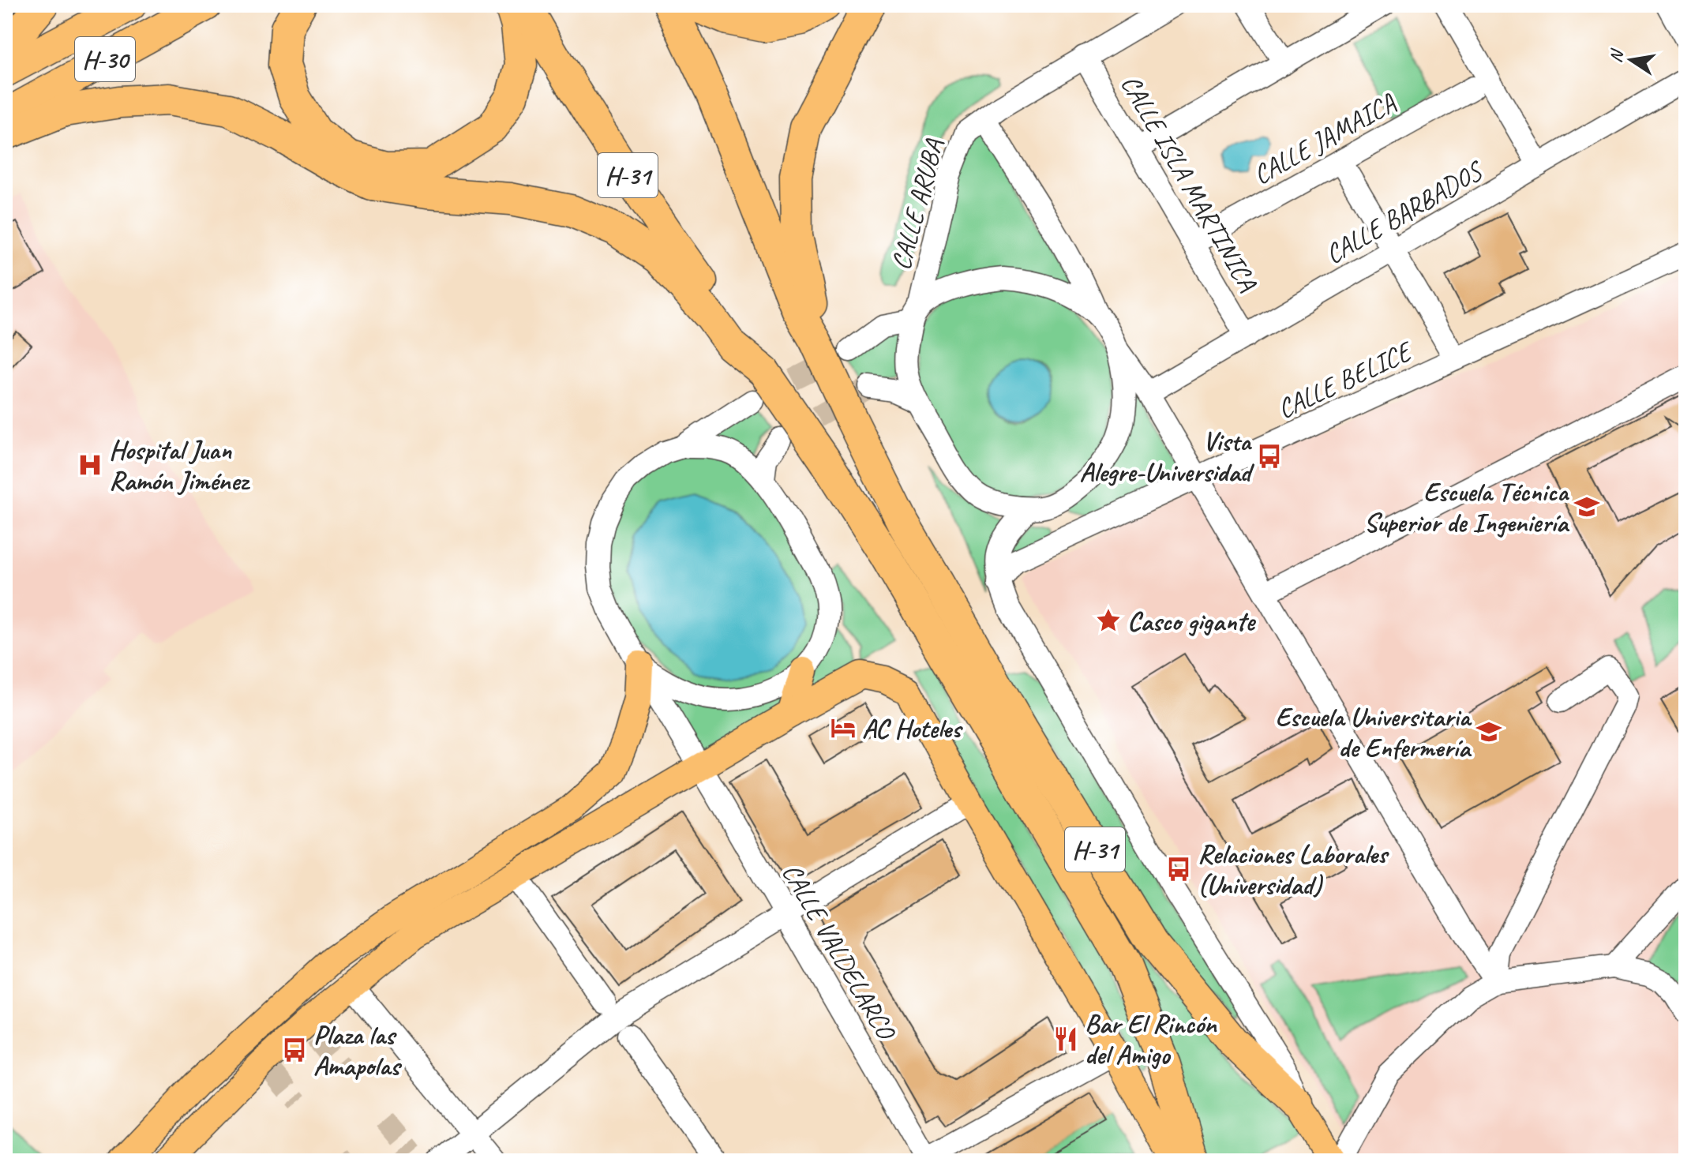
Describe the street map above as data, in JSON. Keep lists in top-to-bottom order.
{
  "streets": {
    "highway": ["H-30", "H-31"],
    "street": [
      "CALLE JAMAICA",
      "CALLE ISLA MARTINICA",
      "CALLE ARUBA",
      "CALLE BARBADOS",
      "CALLE BELICE",
      "CALLE VALDELARCO"
    ]
  },
  "crossings": [
    ["CALLE ISLA MARTINICA", "CALLE ARUBA"],
    ["CALLE ISLA MARTINICA", "CALLE BARBADOS"]
  ],
  "places": {
    "bus stop": ["Vista Alegre-Universidad", "Relaciones Laborales (Universidad)", "Plaza las Amapolas"],
    "hospital": ["Hospital Juan Ramón Jiménez"],
    "school or university": ["Escuela Técnica Superior de Ingeniería", "Escuela Universitaria de Enfermería"],
    "place": ["Casco gigante"],
    "hotel": ["AC Hoteles"],
    "restaurant": ["Bar El Rincón del Amigo"]
  },
  "north": "left"
}
